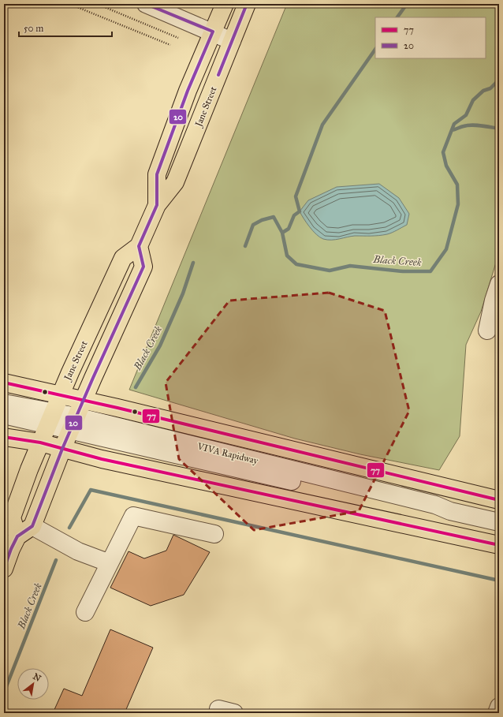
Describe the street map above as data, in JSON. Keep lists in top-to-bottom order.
{
  "streets": {
    "main road": ["Jane Street"],
    "street": ["VIVA Rapidway"]
  },
  "crossings": [
    ["Jane Street", "VIVA Rapidway"]
  ],
  "water": ["Black Creek"],
  "lines": ["transit line 20", "transit line 77"],
  "legend": ["77", "20"],
  "scale_bar": "50 m",
  "north": "top right"
}
